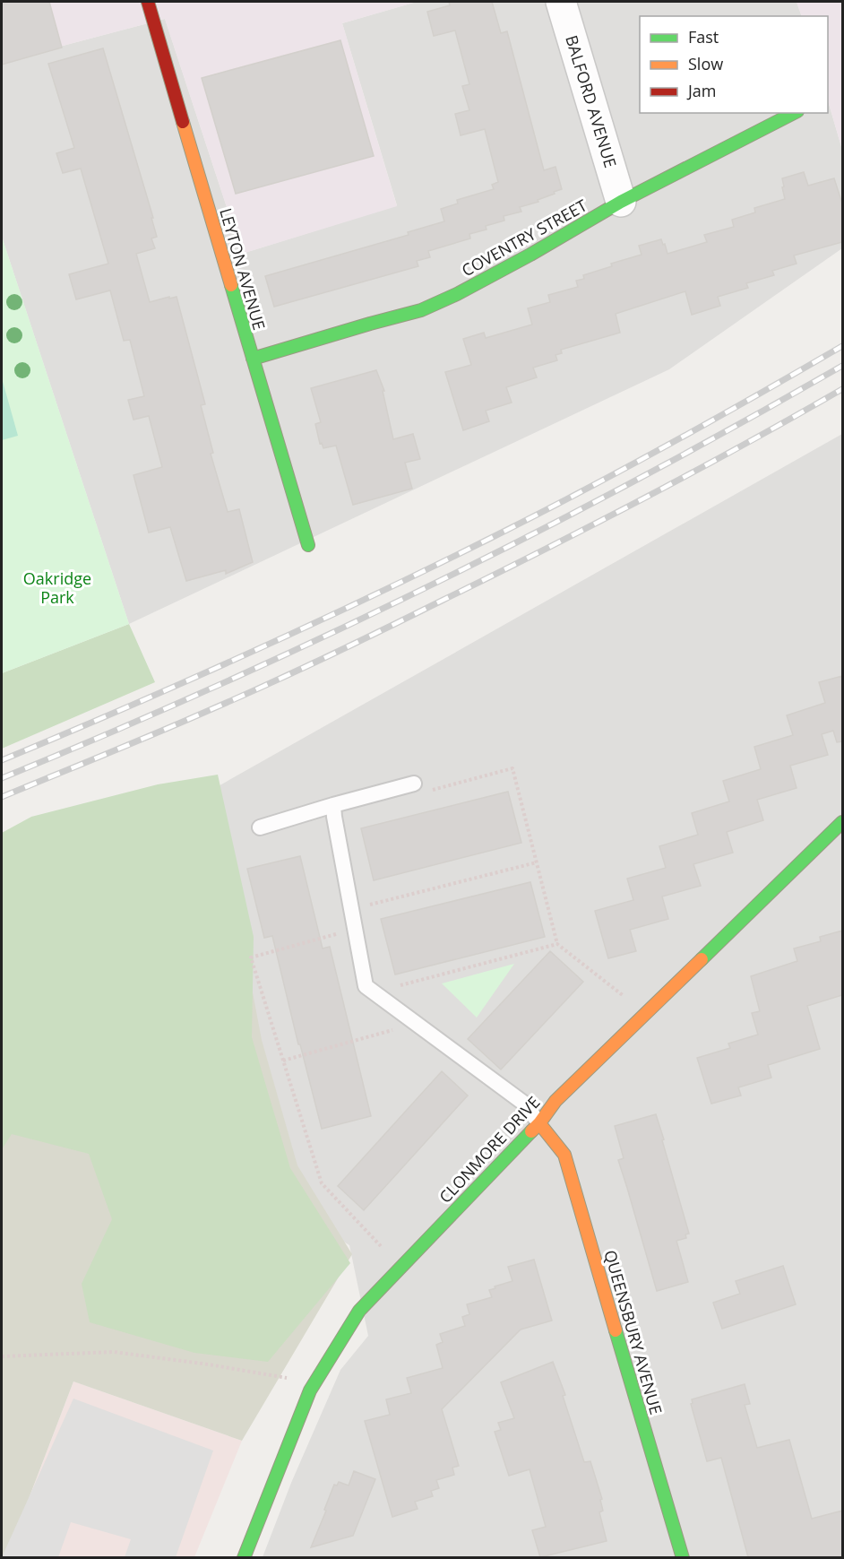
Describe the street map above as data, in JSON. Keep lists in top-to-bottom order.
{
  "streets": {
    "street": [
      "BALFORD AVENUE",
      "COVENTRY STREET",
      "LEYTON AVENUE",
      "CLONMORE DRIVE",
      "QUEENSBURY AVENUE"
    ]
  },
  "crossings": [
    ["BALFORD AVENUE", "COVENTRY STREET"],
    ["COVENTRY STREET", "LEYTON AVENUE"],
    ["CLONMORE DRIVE", "QUEENSBURY AVENUE"]
  ],
  "parks": ["Oakridge Park"],
  "legend": ["Fast", "Slow", "Jam"]
}
